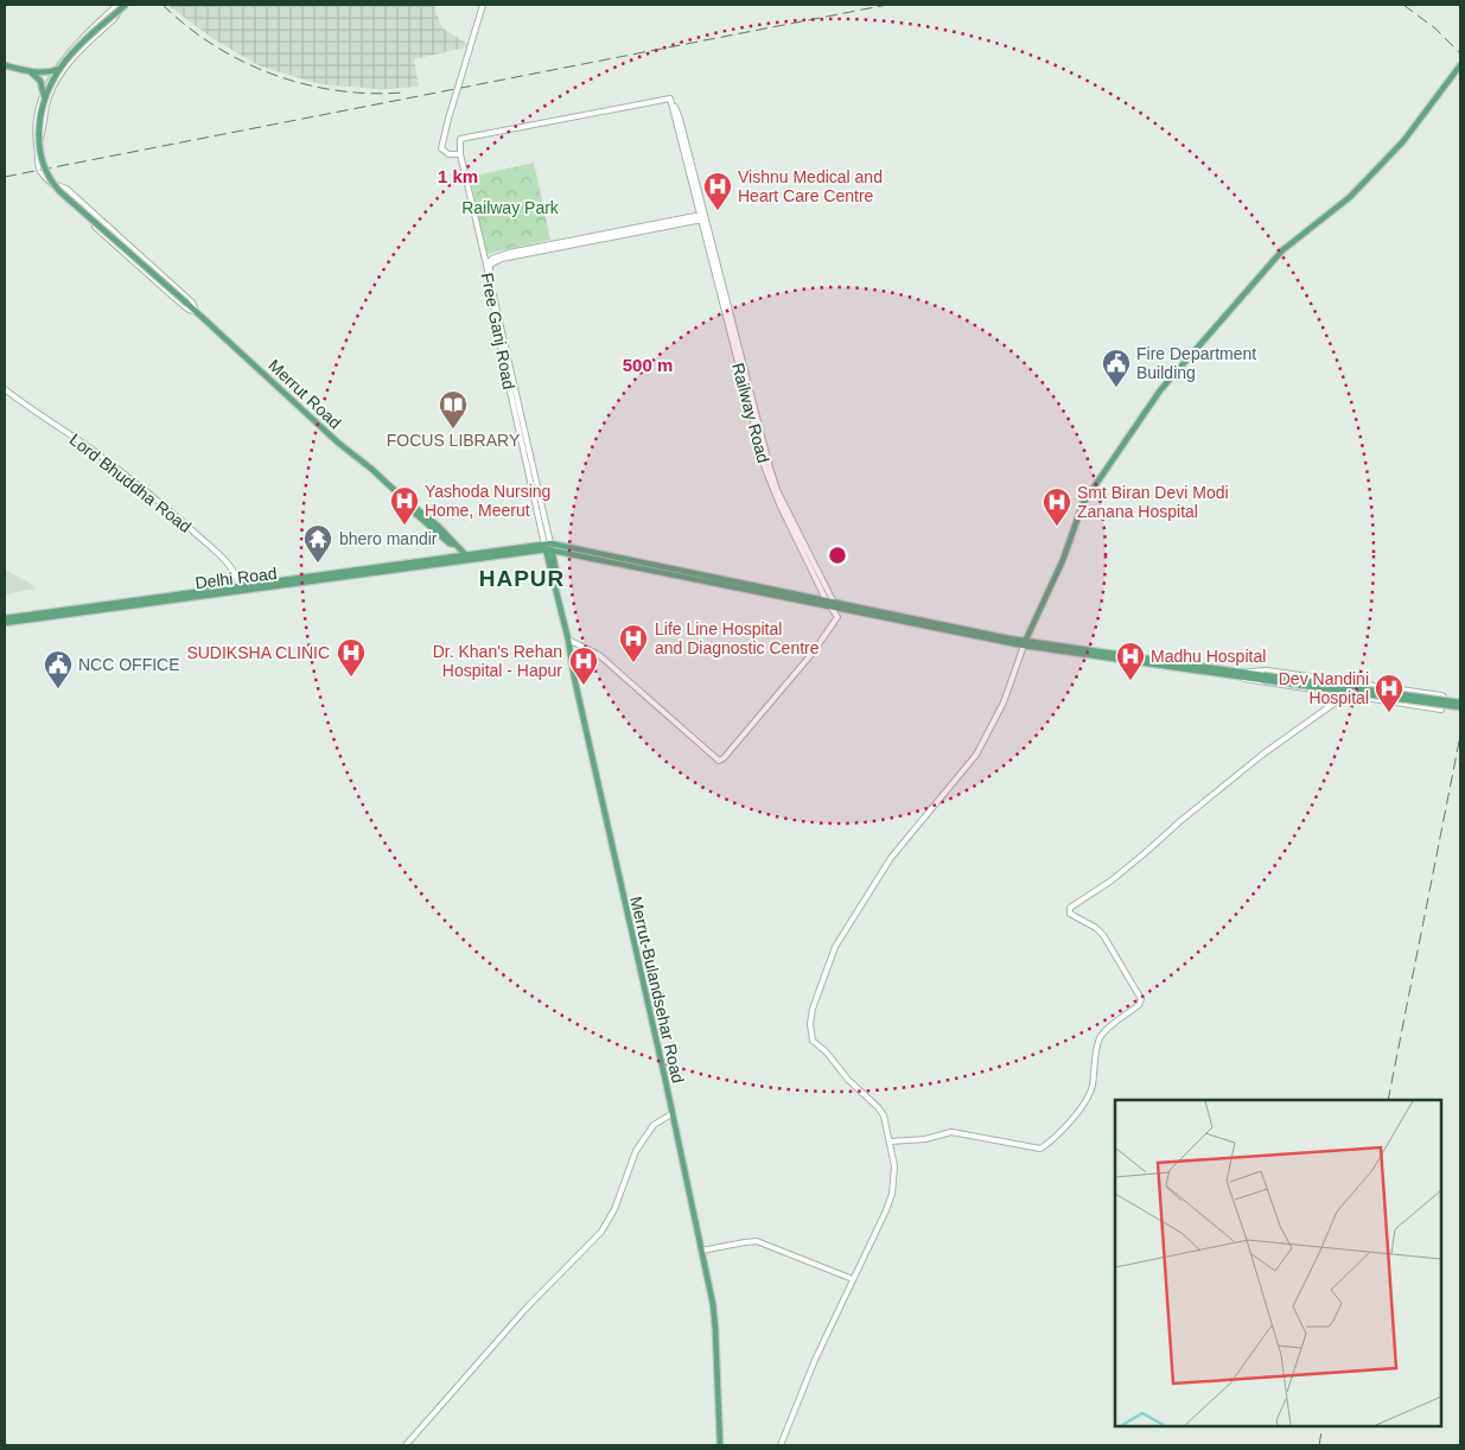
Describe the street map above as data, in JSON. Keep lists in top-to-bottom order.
{
  "streets": {
    "main road": ["Merrut Road", "Delhi Road", "Merrut-Bulandsehar Road"],
    "street": ["Free Ganj Road", "Railway Road", "Lord Bhuddha Road"]
  },
  "crossings": [
    ["Free Ganj Road", "Railway Road"],
    ["Merrut Road", "Delhi Road"],
    ["Lord Bhuddha Road", "Delhi Road"]
  ],
  "districts": ["HAPUR"],
  "parks": ["Railway Park"],
  "places": {
    "hospital": [
      "Vishnu Medical and Heart Care Centre",
      "Yashoda Nursing Home, Meerut",
      "Smt Biran Devi Modi Zanana Hospital",
      "Life Line Hospital and Diagnostic Centre",
      "SUDIKSHA CLINIC",
      "Madhu Hospital",
      "Dr. Khan's Rehan Hospital - Hapur",
      "Dev Nandini Hospital"
    ],
    "public building": ["Fire Department Building", "NCC OFFICE"],
    "library": ["FOCUS LIBRARY"],
    "temple": ["bhero mandir"]
  },
  "rings": ["1 km", "500 m"]
}
